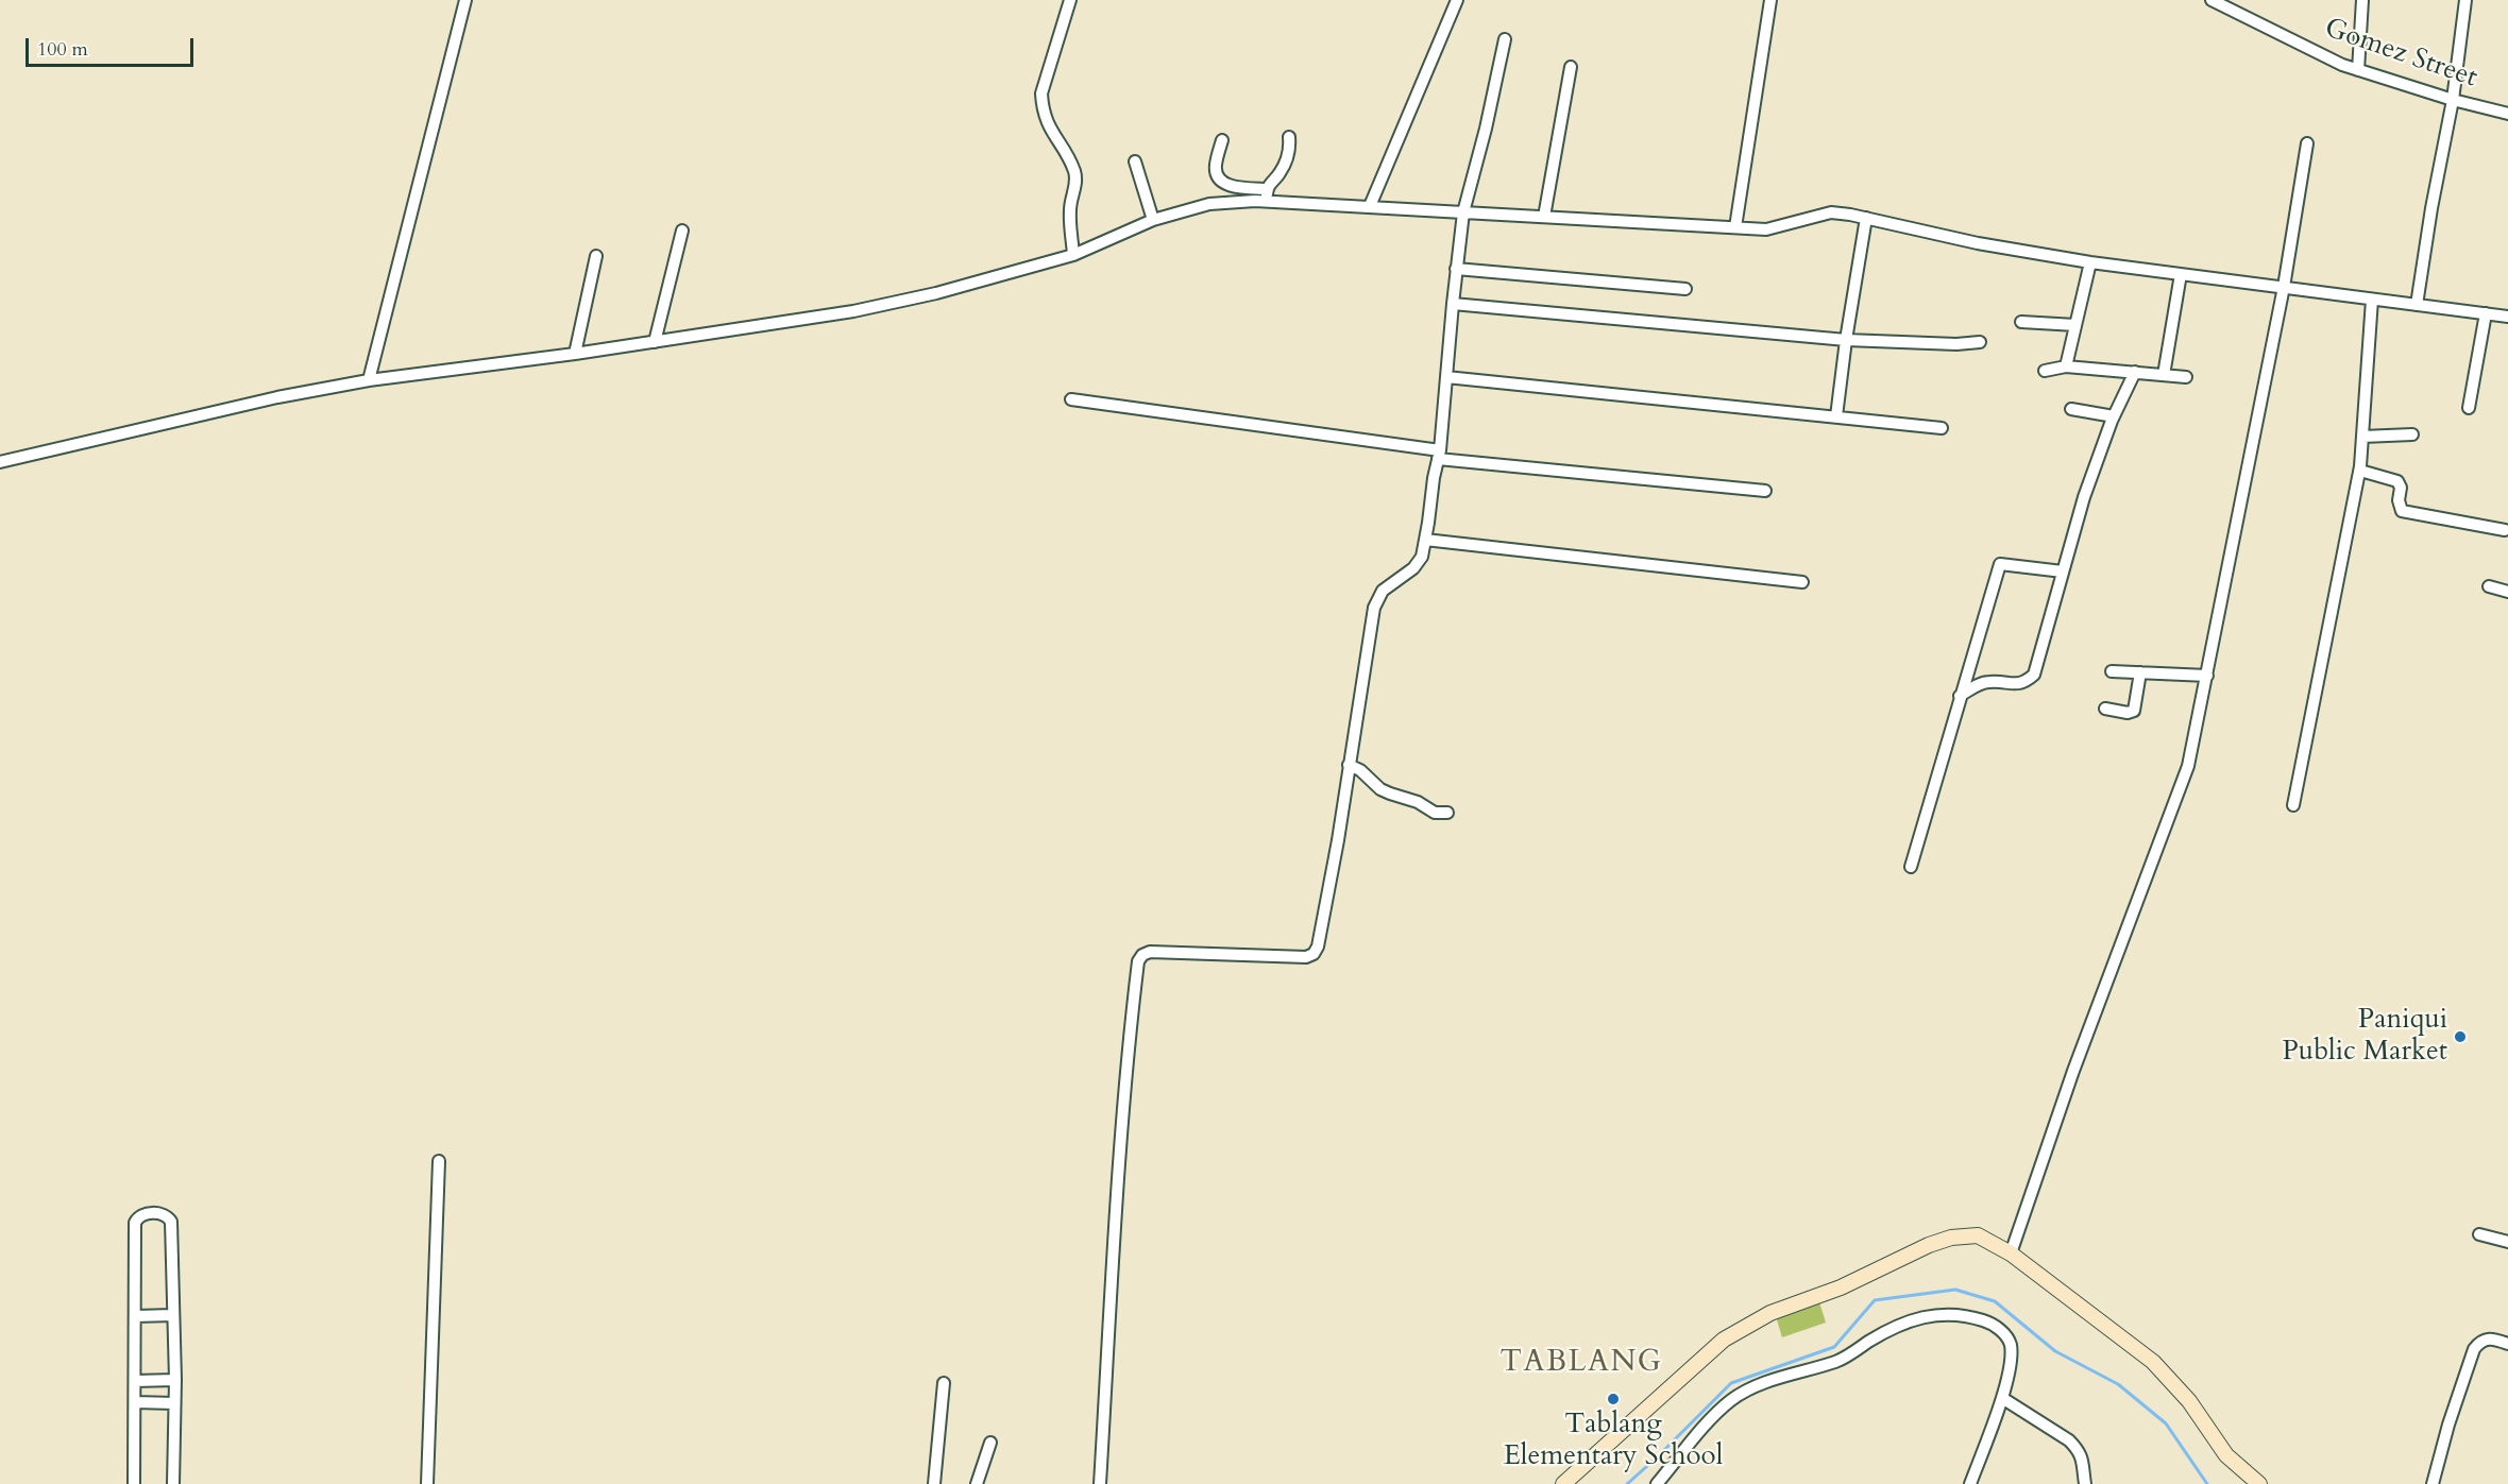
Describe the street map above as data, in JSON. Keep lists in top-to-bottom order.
{
  "streets": {
    "street": ["Gomez Street"]
  },
  "districts": ["TABLANG"],
  "places": ["Paniqui Public Market", "Tablang Elementary School"],
  "scale_bar": "100 m"
}
